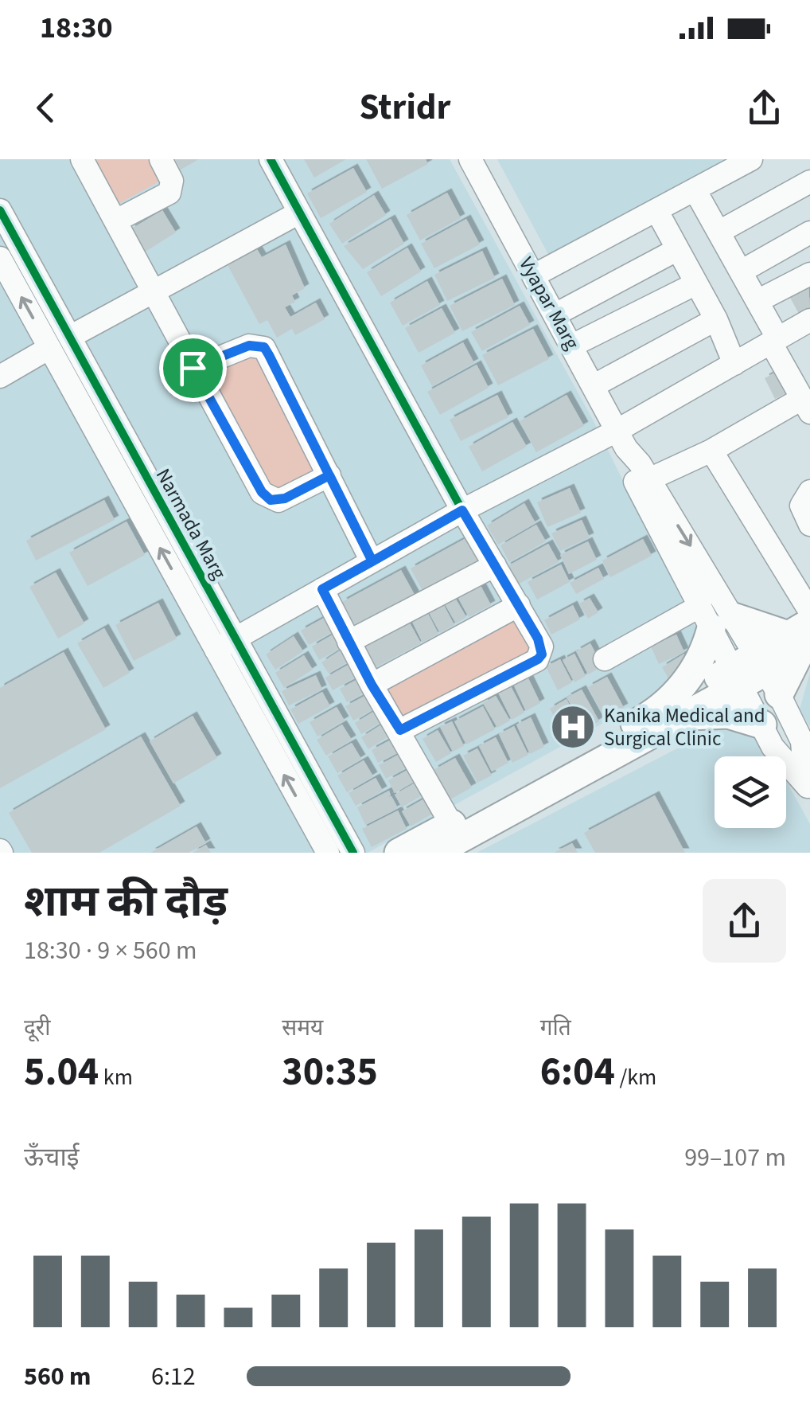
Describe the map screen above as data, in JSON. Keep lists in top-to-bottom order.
{
  "streets": {
    "street": ["Vyapar Marg", "Narmada Marg"]
  },
  "places": {
    "hospital": ["Kanika Medical and Surgical Clinic"]
  },
  "page": {
    "status": "18:30",
    "header": "Stridr",
    "heading": ["शाम की दौड़", "18:30 · 9 × 560 m"],
    "stats": [
      ["दूरी", "5.04 km"],
      ["समय", "30:35"],
      ["गति", "6:04 /km"]
    ],
    "chart": ["ऊँचाई", "99–107 m"],
    "list": [
      {
        "name": "560 m",
        "note": "6:12"
      }
    ]
  }
}
